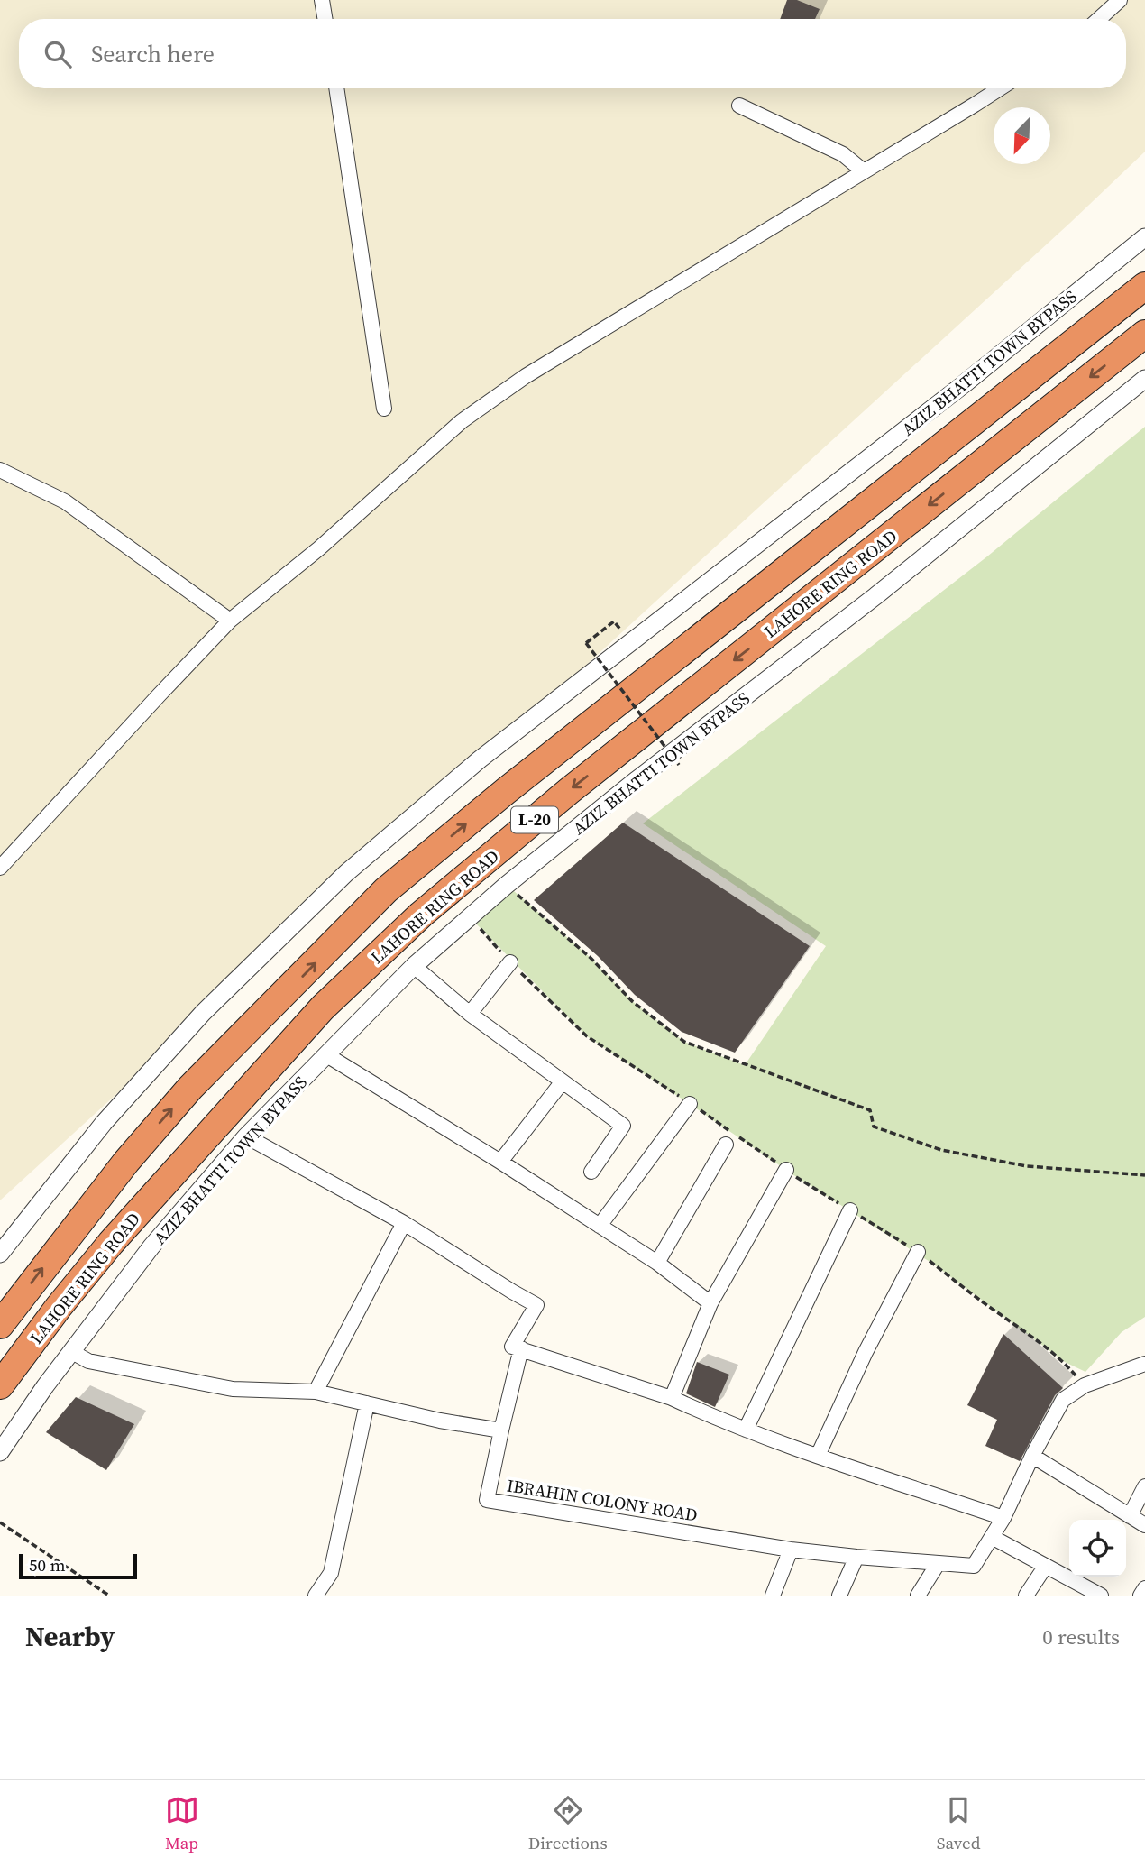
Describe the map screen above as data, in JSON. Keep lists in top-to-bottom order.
{
  "streets": {
    "highway": ["LAHORE RING ROAD", "L-20"],
    "street": ["AZIZ BHATTI TOWN BYPASS", "IBRAHIN COLONY ROAD"]
  },
  "scale_bar": "50 m",
  "north": "bottom left",
  "page": {
    "search": "Search here",
    "scale": "50 m",
    "heading": ["Nearby", "0 results"],
    "nav": ["Map", "Directions", "Saved"]
  }
}
